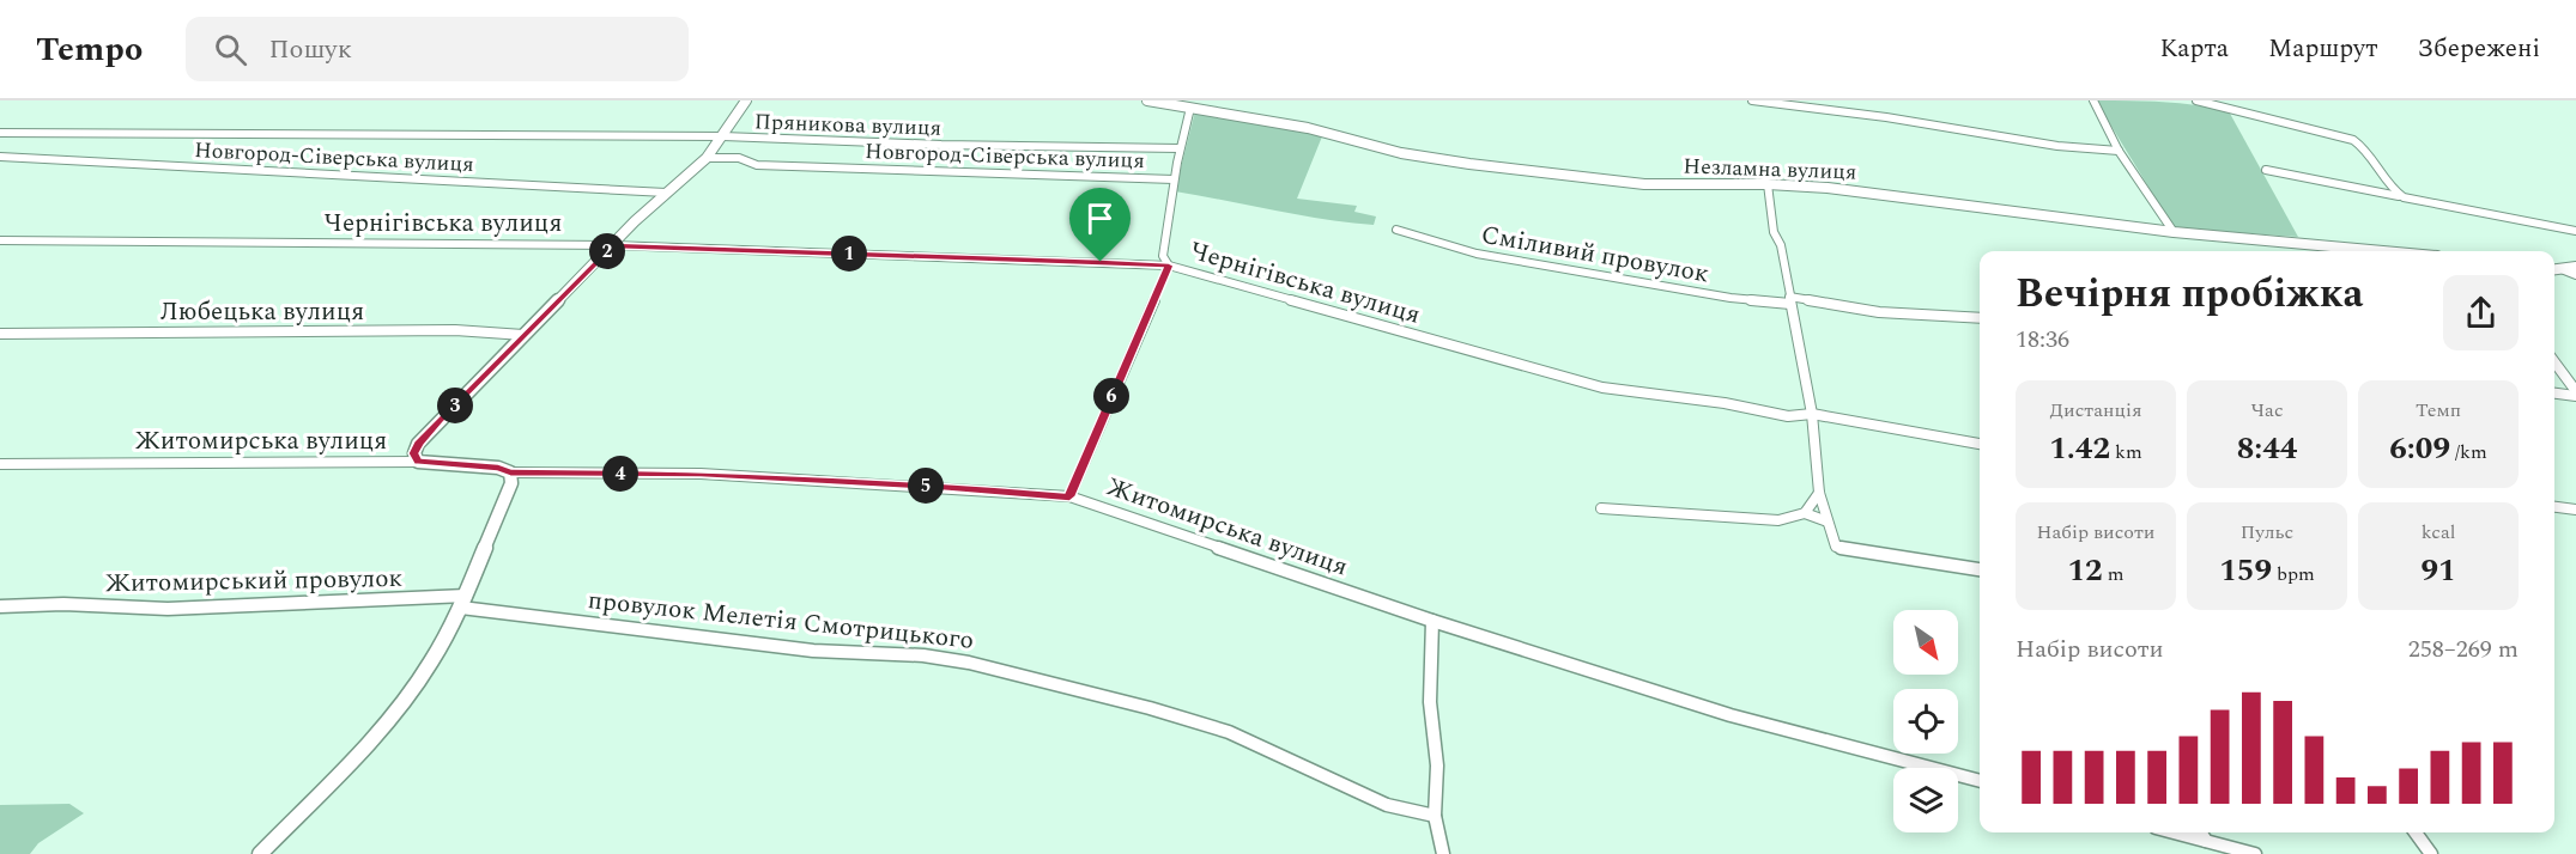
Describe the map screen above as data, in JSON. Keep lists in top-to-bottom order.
{
  "streets": {
    "street": [
      "Пряникова вулиця",
      "Новгород-Сіверська вулиця",
      "Незламна вулиця",
      "Чернігівська вулиця",
      "Сміливий провулок",
      "Любецька вулиця",
      "Житомирська вулиця",
      "Житомирський провулок",
      "провулок Мелетія Смотрицького"
    ]
  },
  "crossings": [
    ["Житомирський провулок", "провулок Мелетія Смотрицького"]
  ],
  "north": "bottom right",
  "page": {
    "header": "Tempo",
    "search": "Пошук",
    "nav": ["Карта", "Маршрут", "Збережені"],
    "pins": [
      "2",
      "1",
      "6",
      "3",
      "4",
      "5"
    ],
    "heading": ["Вечірня пробіжка", "18:36"],
    "stats": [
      ["Дистанція", "1.42 km"],
      ["Час", "8:44"],
      ["Темп", "6:09 /km"],
      ["Набір висоти", "12 m"],
      ["Пульс", "159 bpm"],
      ["kcal", "91"]
    ],
    "chart": ["Набір висоти", "258–269 m"]
  }
}
